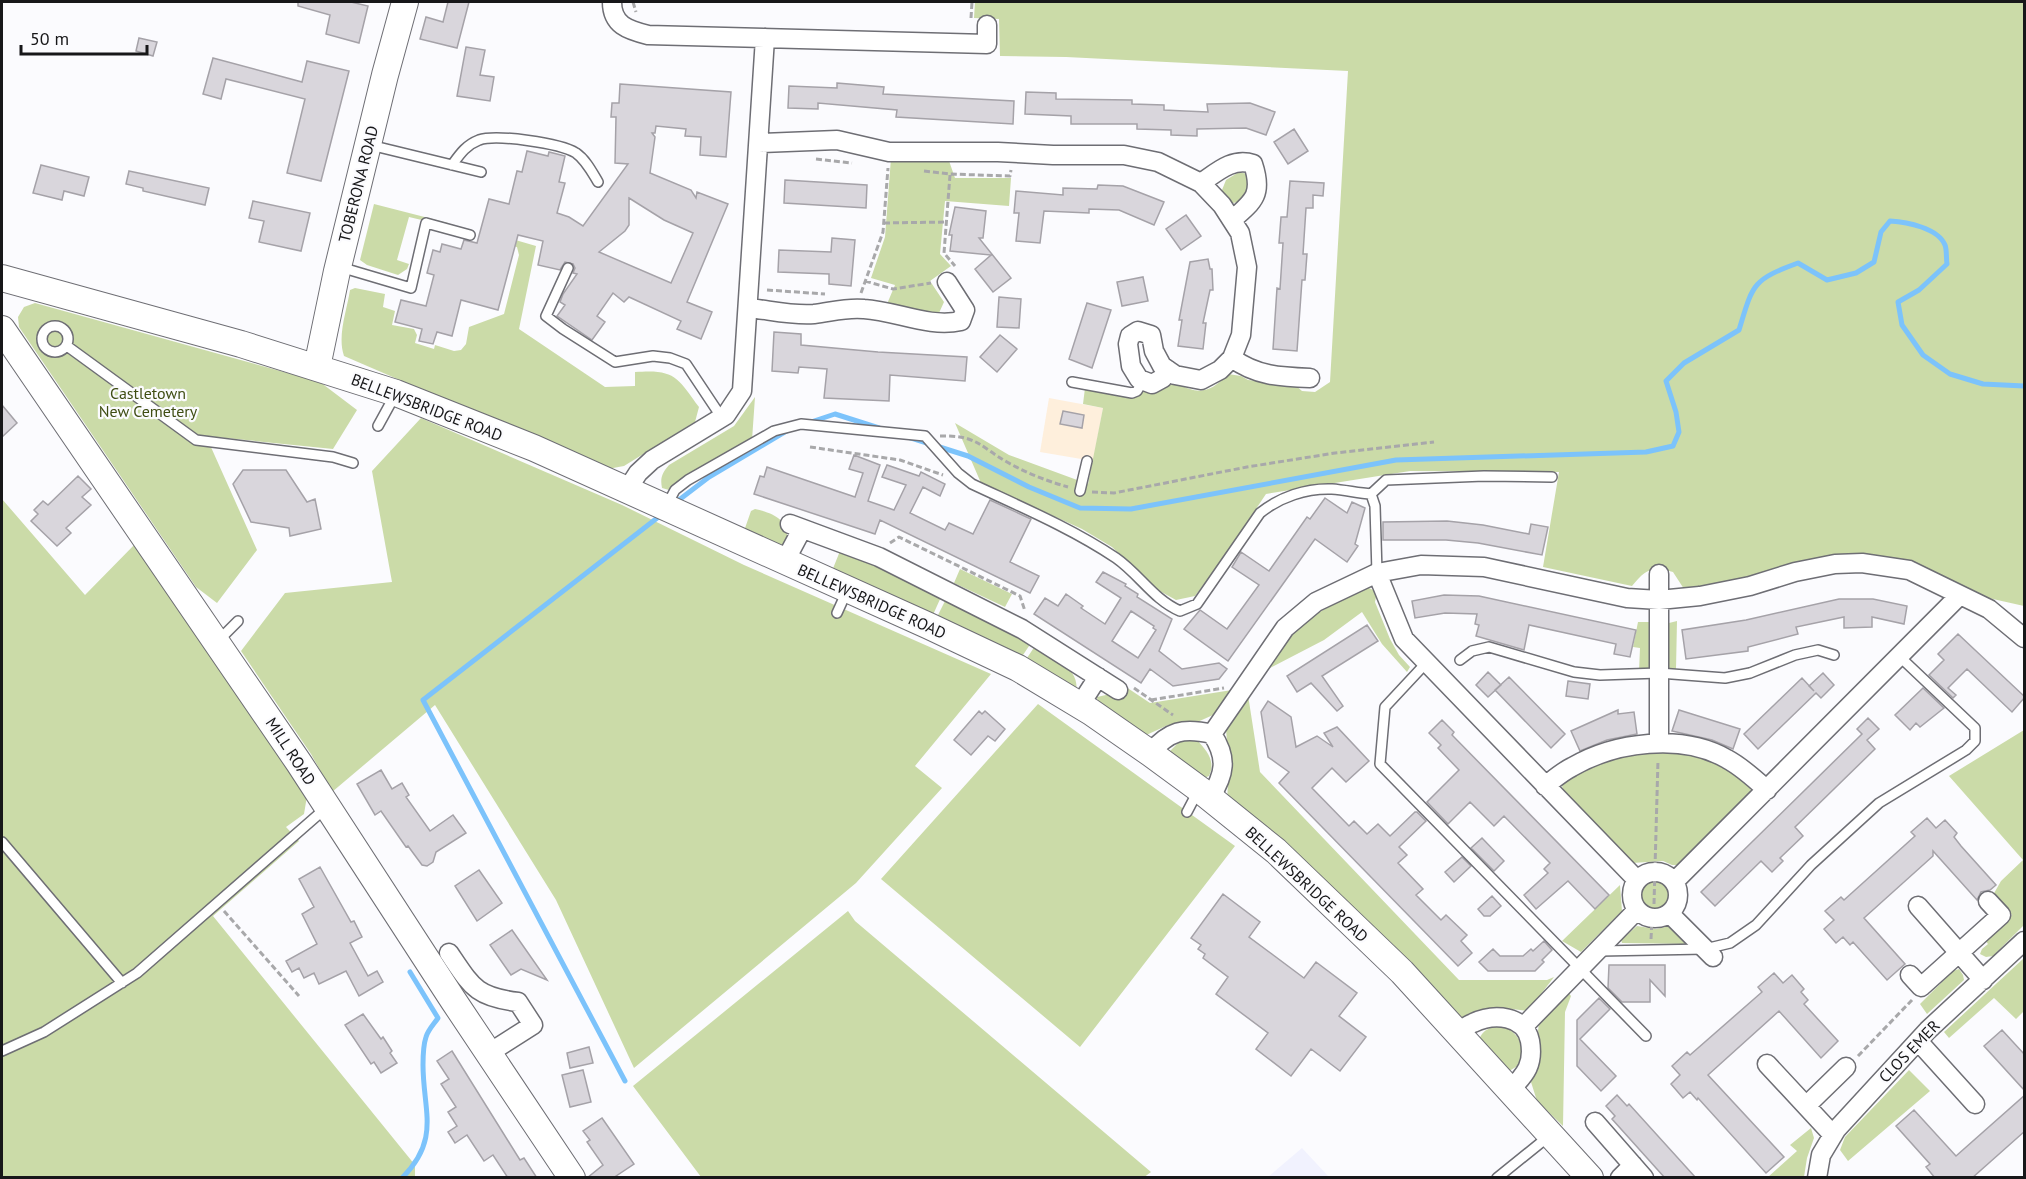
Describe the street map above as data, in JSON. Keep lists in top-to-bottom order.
{
  "streets": {
    "street": [
      "TOBERONA ROAD",
      "BELLEWSBRIDGE ROAD",
      "MILL ROAD",
      "CLOS EMER"
    ]
  },
  "crossings": [
    ["TOBERONA ROAD", "BELLEWSBRIDGE ROAD"]
  ],
  "parks": ["Castletown New Cemetery"],
  "scale_bar": "50 m"
}
